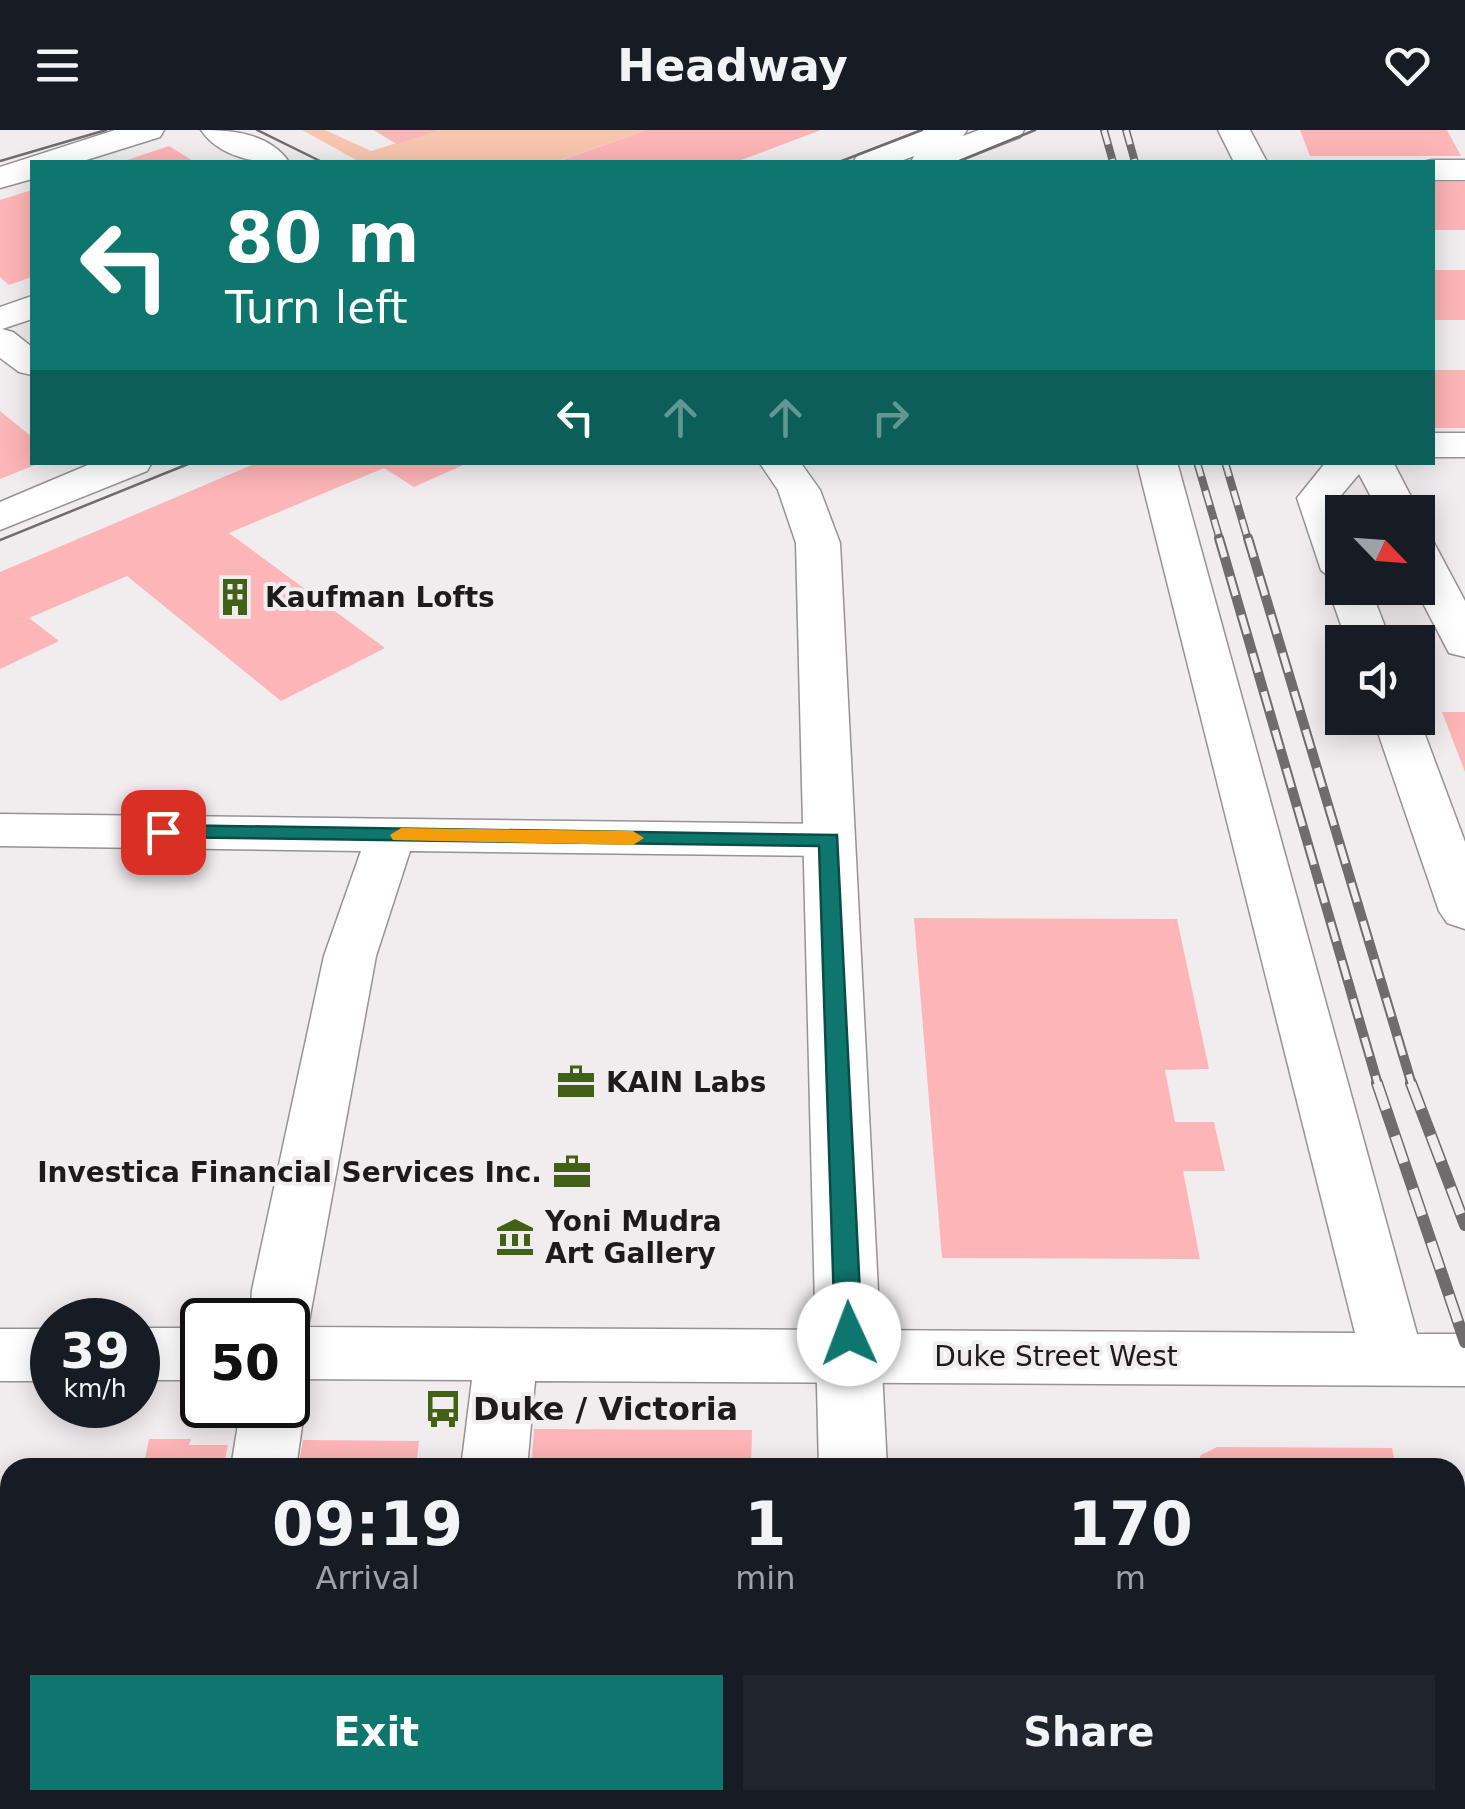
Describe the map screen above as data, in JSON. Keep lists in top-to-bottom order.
{
  "streets": {
    "street": ["Duke Street West"]
  },
  "places": {
    "building": ["Kaufman Lofts"],
    "office": ["KAIN Labs", "Investica Financial Services Inc."],
    "museum": ["Yoni Mudra Art Gallery"],
    "bus stop": ["Duke / Victoria"]
  },
  "north": "bottom right",
  "page": {
    "header": "Headway",
    "turn": ["80 m", "Turn left"],
    "speed": "39 km/h",
    "limit": "50",
    "eta": [
      "09:19",
      "Arrival",
      "1",
      "min",
      "170",
      "m"
    ],
    "buttons": ["Exit", "Share"]
  }
}
